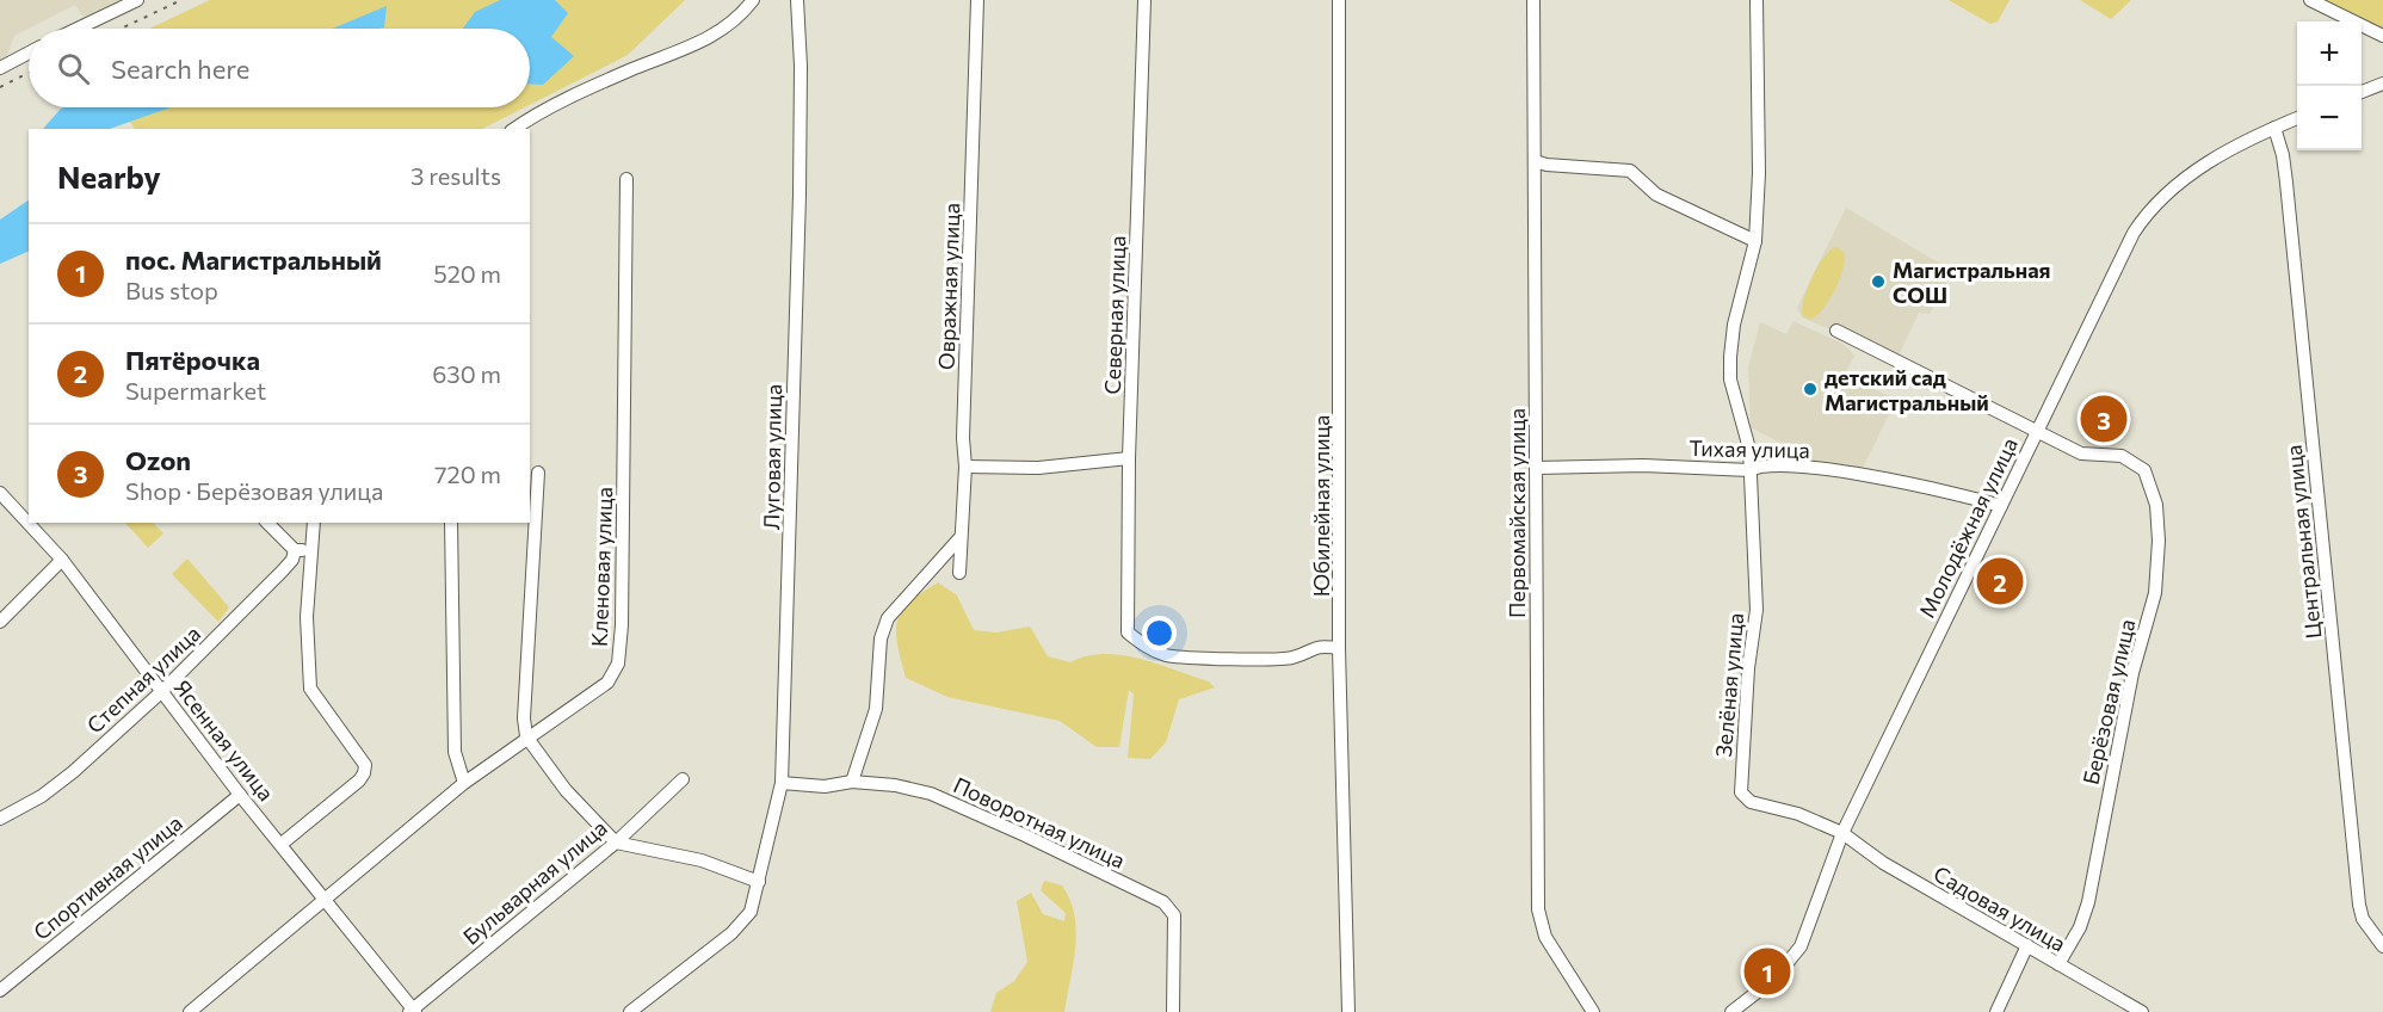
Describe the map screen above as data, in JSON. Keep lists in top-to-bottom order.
{
  "streets": {
    "street": [
      "Овражная улица",
      "Северная улица",
      "Тихая улица",
      "Луговая улица",
      "Юбилейная улица",
      "Первомайская улица",
      "Молодёжная улица",
      "Центральная улица",
      "Кленовая улица",
      "Степная улица",
      "Зелёная улица",
      "Берёзовая улица",
      "Ясенная улица",
      "Поворотная улица",
      "Спортивная улица",
      "Бульварная улица",
      "Садовая улица"
    ]
  },
  "crossings": [
    ["Северная улица", "Юбилейная улица"],
    ["Тихая улица", "Первомайская улица"],
    ["Тихая улица", "Молодёжная улица"],
    ["Тихая улица", "Зелёная улица"],
    ["Луговая улица", "Поворотная улица"],
    ["Молодёжная улица", "Центральная улица"],
    ["Молодёжная улица", "Зелёная улица"],
    ["Молодёжная улица", "Берёзовая улица"],
    ["Молодёжная улица", "Садовая улица"],
    ["Кленовая улица", "Ясенная улица"],
    ["Степная улица", "Ясенная улица"],
    ["Зелёная улица", "Садовая улица"],
    ["Берёзовая улица", "Садовая улица"],
    ["Ясенная улица", "Спортивная улица"],
    ["Ясенная улица", "Бульварная улица"]
  ],
  "places": ["Магистральная СОШ", "детский сад Магистральный"],
  "page": {
    "map_buttons": ["+", "−"],
    "search": "Search here",
    "heading": ["Nearby", "3 results"],
    "list": [
      {
        "mark": "1",
        "name": "пос. Магистральный",
        "note": "Bus stop",
        "value": "520 m"
      },
      {
        "mark": "2",
        "name": "Пятёрочка",
        "note": "Supermarket",
        "value": "630 m"
      },
      {
        "mark": "3",
        "name": "Ozon",
        "note": "Shop · Берёзовая улица",
        "value": "720 m"
      }
    ],
    "pins": ["3", "2", "1"]
  }
}
